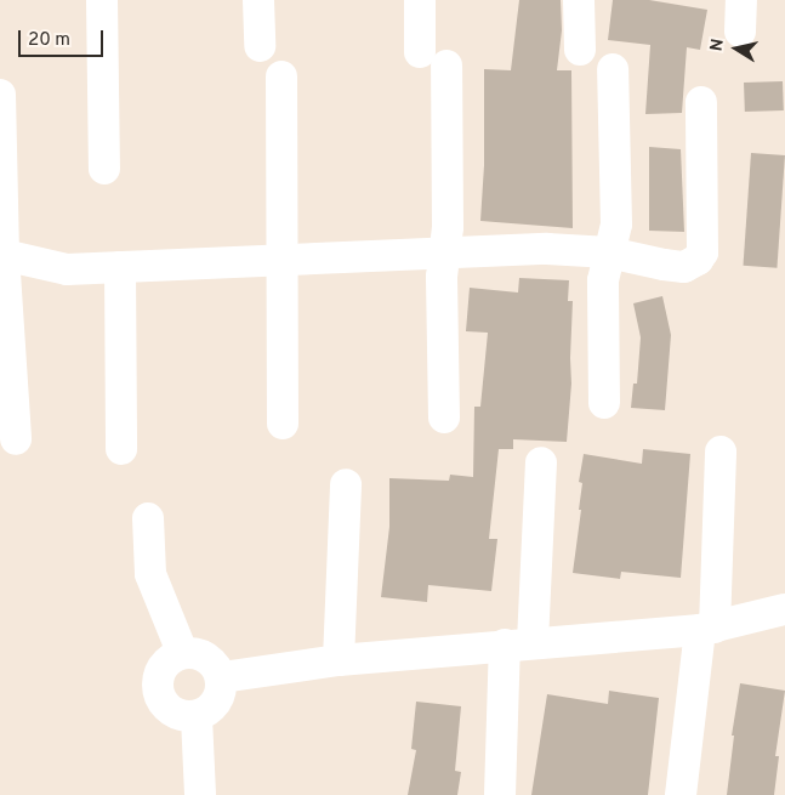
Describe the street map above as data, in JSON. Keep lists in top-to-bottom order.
{
  "scale_bar": "20 m",
  "north": "left"
}
